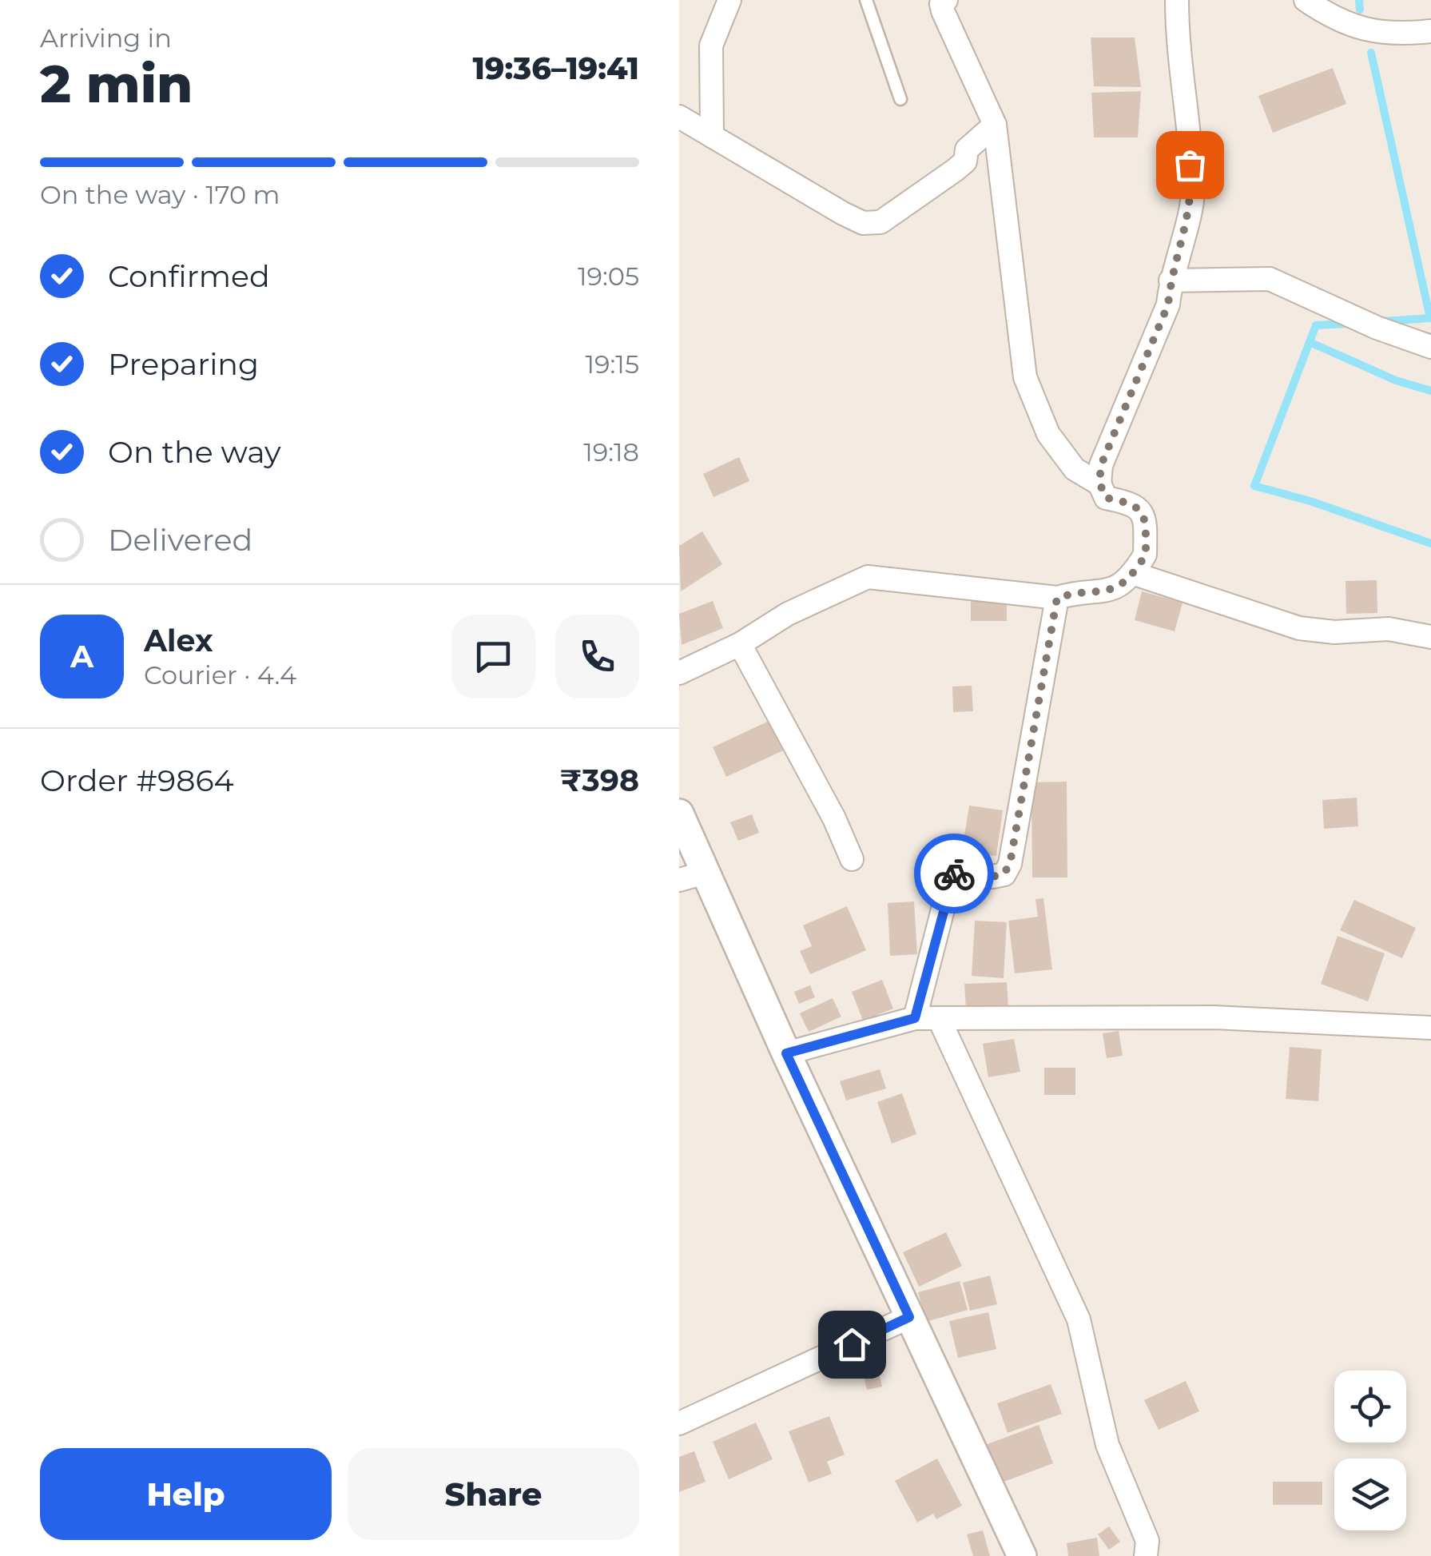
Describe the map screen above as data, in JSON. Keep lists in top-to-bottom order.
{
  "page": {
    "heading": ["2 min", "Arriving in", "19:36–19:41"],
    "panel": [
      "Alex",
      "Courier · 4.4",
      "Order #9864",
      "₹398"
    ],
    "bar": "On the way · 170 m",
    "list": [
      ["Confirmed", "19:05"],
      ["Preparing", "19:15"],
      ["On the way", "19:18"],
      "Delivered"
    ],
    "round": "A",
    "buttons": ["Help", "Share"]
  }
}
